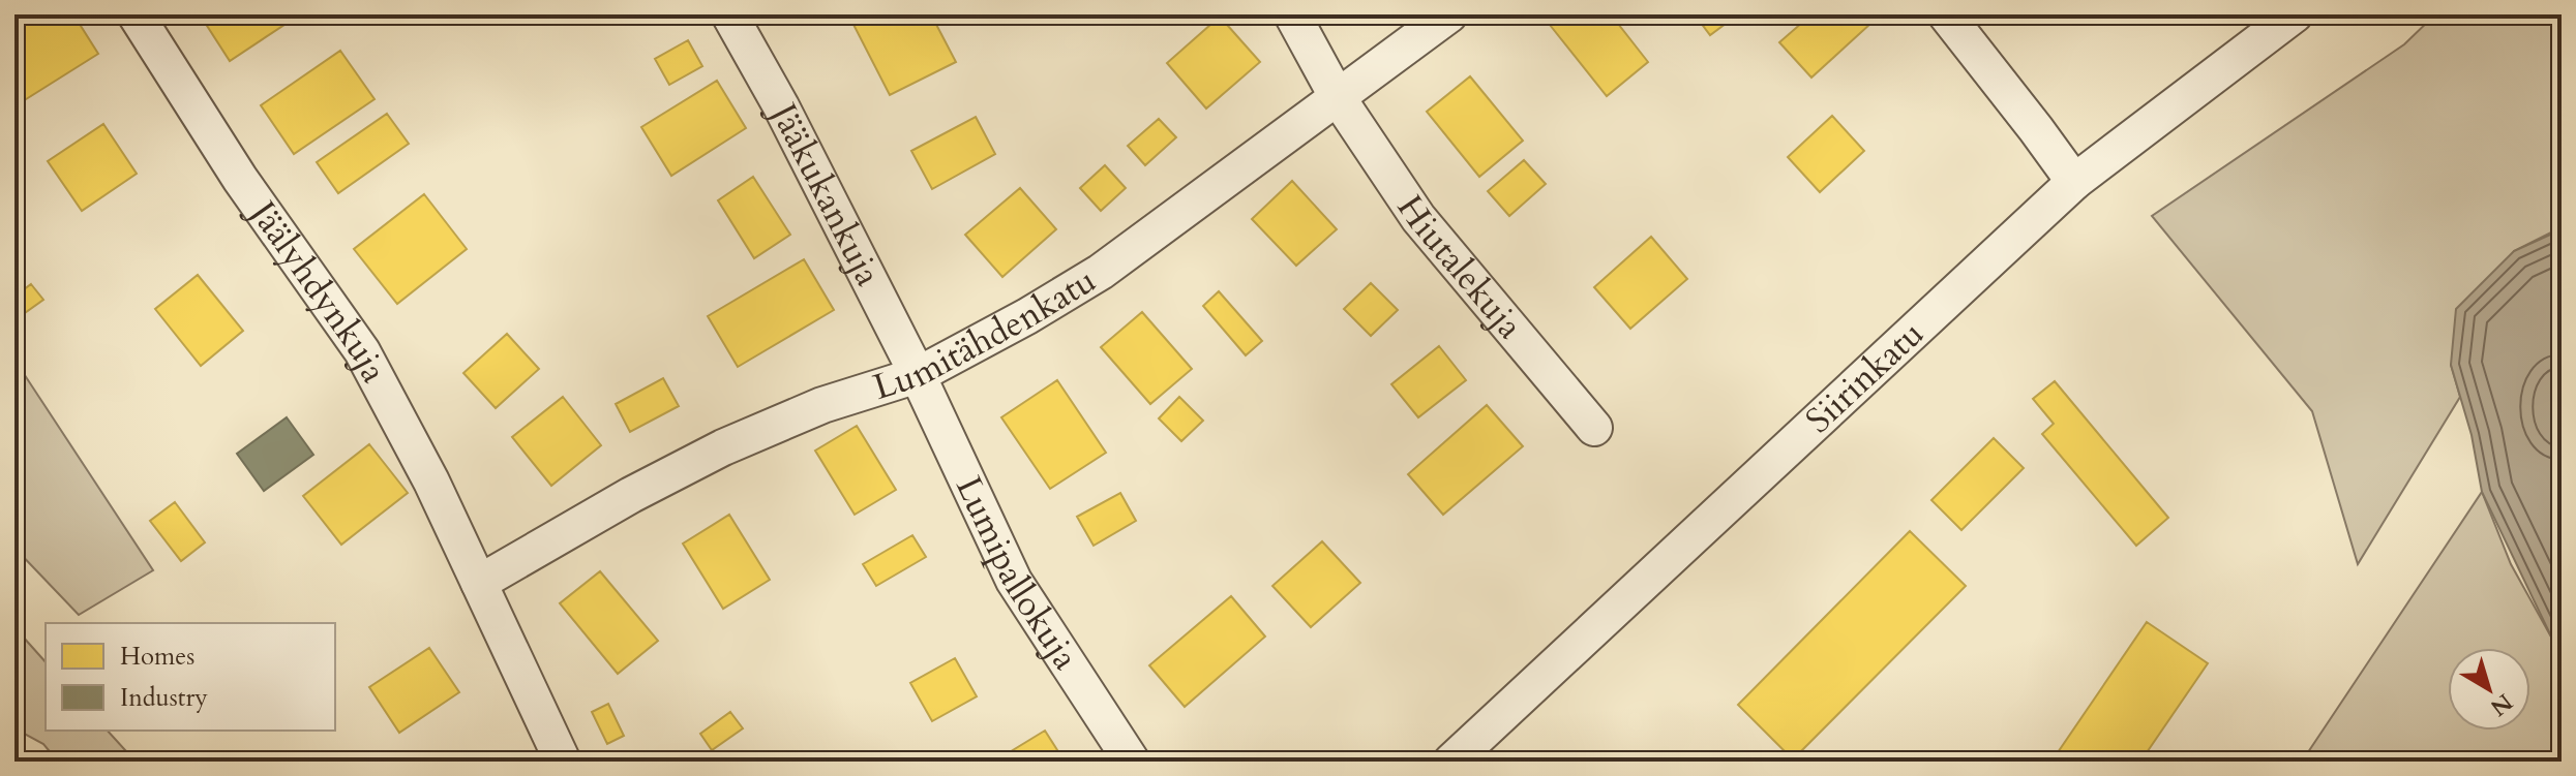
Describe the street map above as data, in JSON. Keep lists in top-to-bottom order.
{
  "streets": {
    "street": [
      "Jääkukankuja",
      "Hiutalekuja",
      "Jäälyhdynkuja",
      "Lumitähdenkatu",
      "Siirinkatu",
      "Lumipallokuja"
    ]
  },
  "crossings": [
    ["Jääkukankuja", "Lumitähdenkatu"],
    ["Jääkukankuja", "Lumipallokuja"],
    ["Hiutalekuja", "Lumitähdenkatu"],
    ["Jäälyhdynkuja", "Lumitähdenkatu"],
    ["Lumitähdenkatu", "Lumipallokuja"]
  ],
  "legend": ["Homes", "Industry"],
  "north": "bottom right"
}
